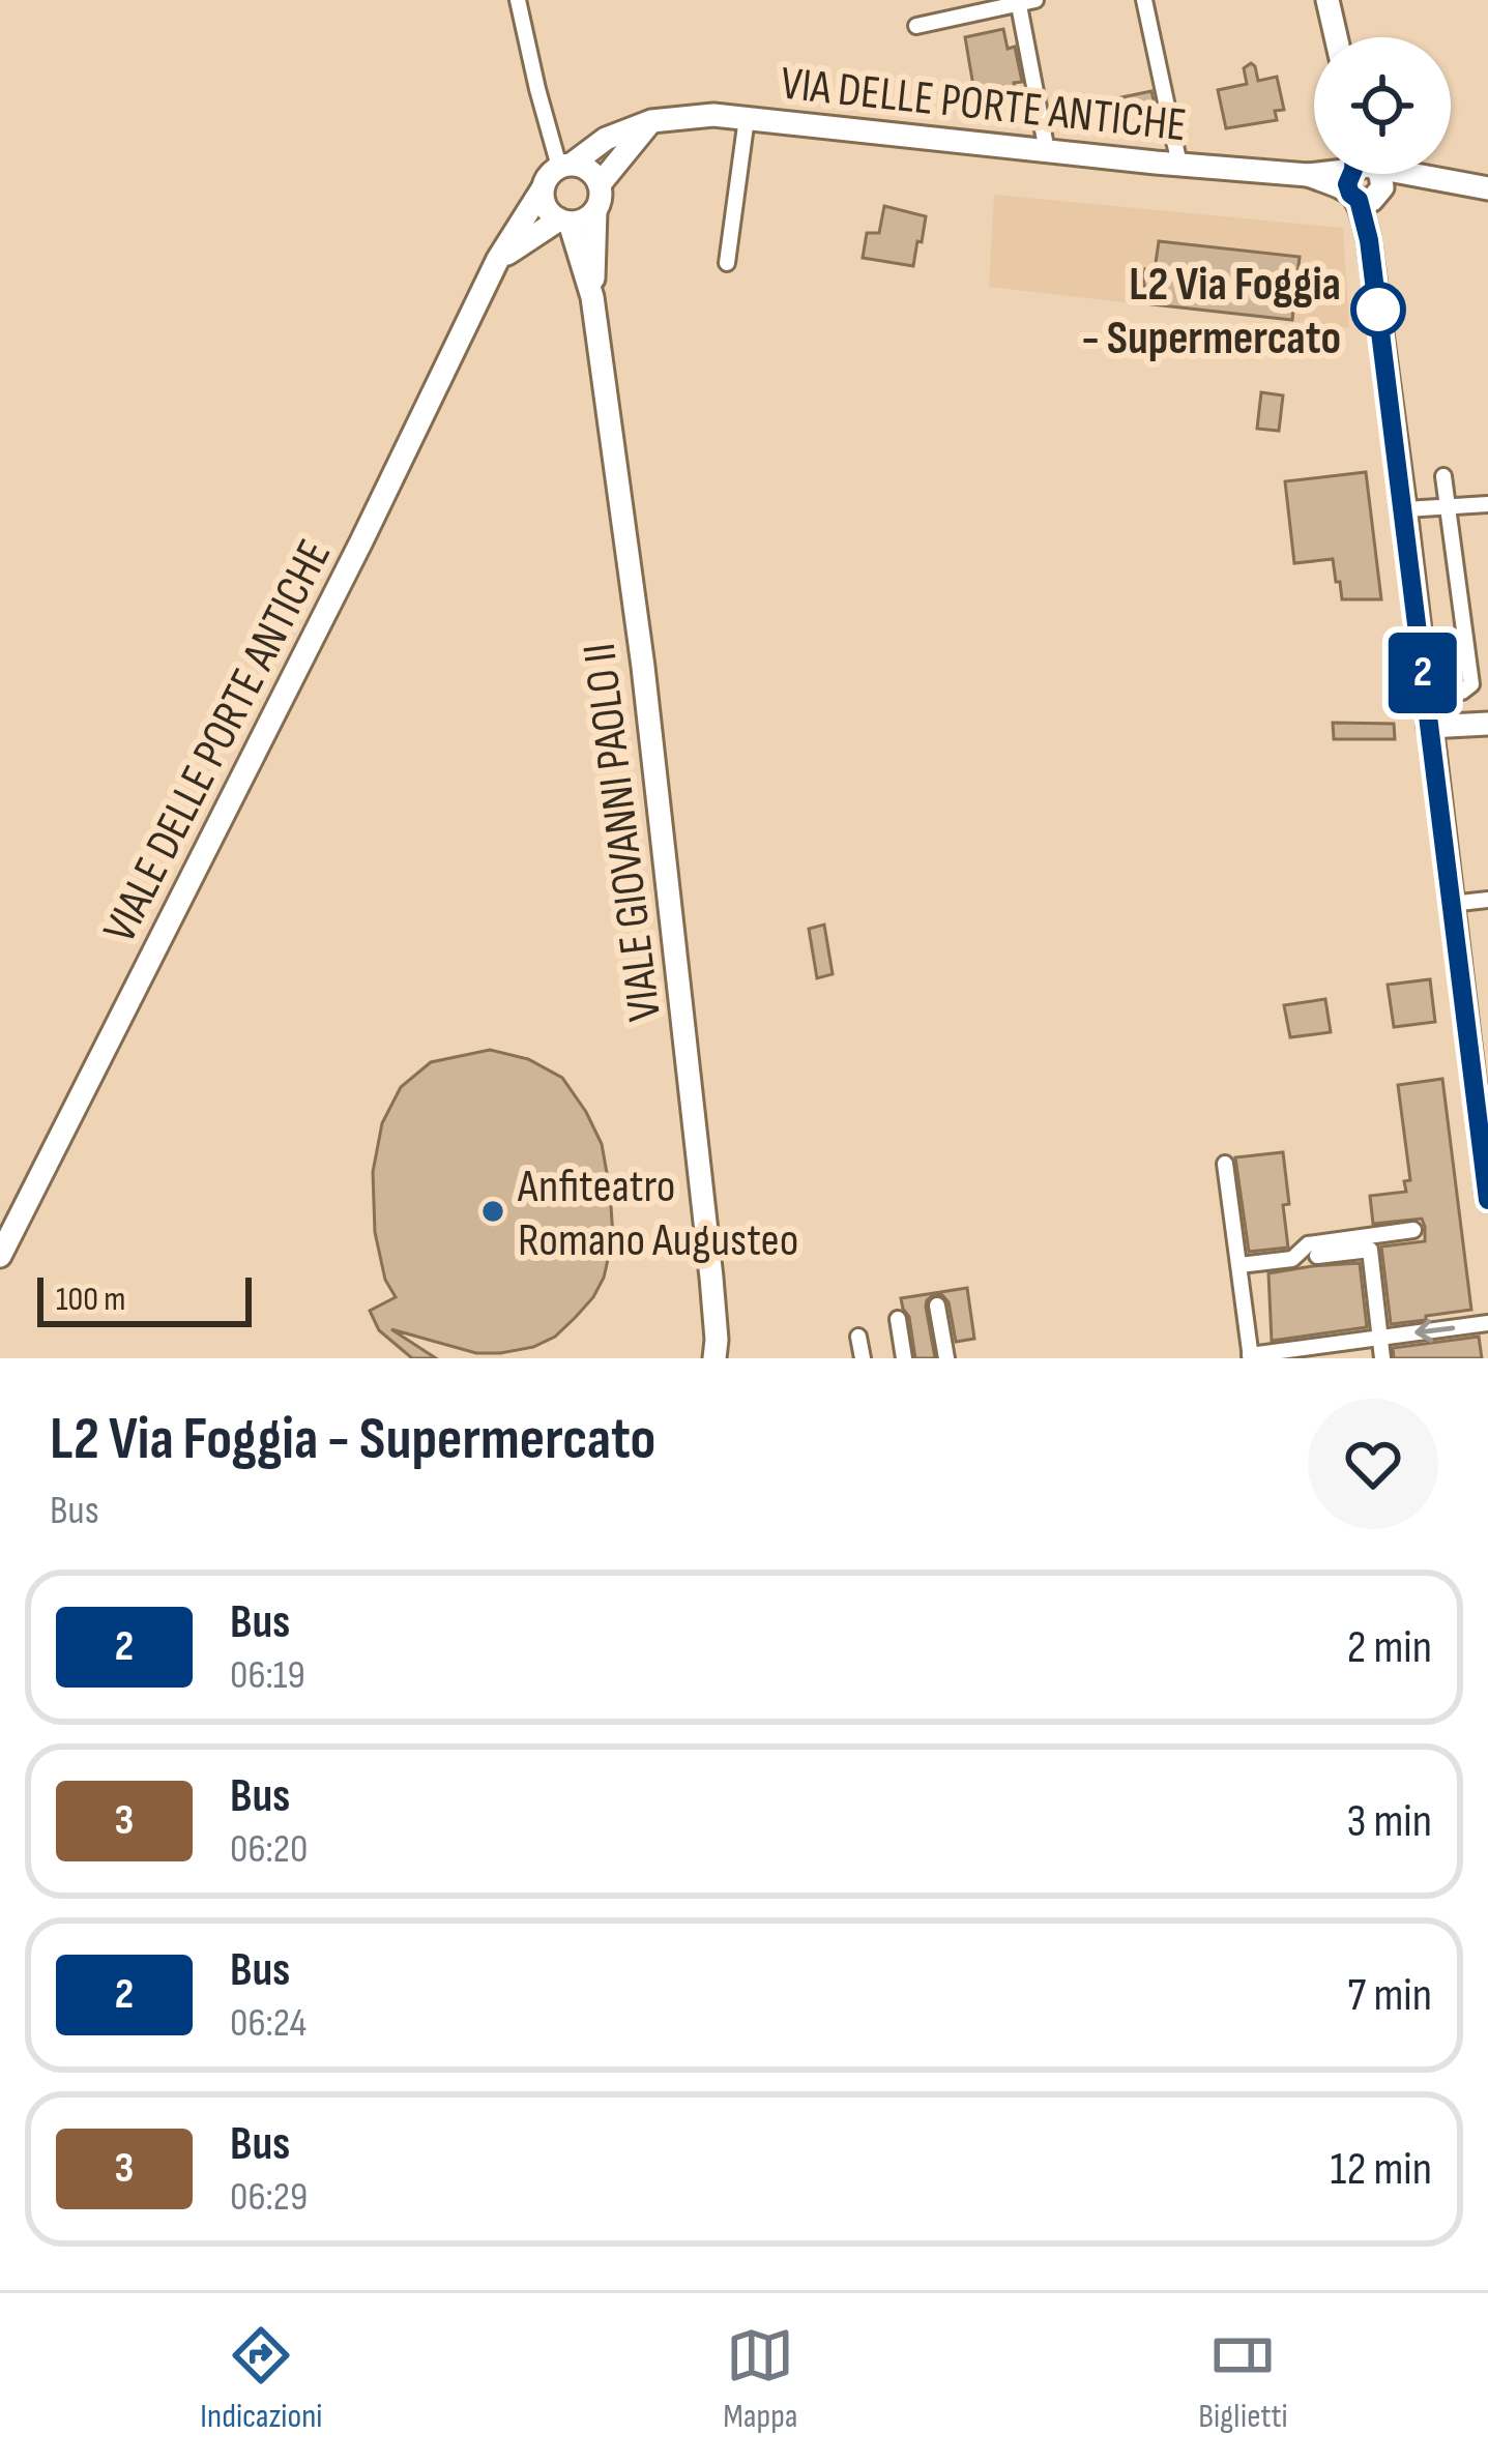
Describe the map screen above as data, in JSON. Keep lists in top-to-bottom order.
{
  "streets": {
    "main road": ["VIA DELLE PORTE ANTICHE", "VIALE DELLE PORTE ANTICHE", "VIALE GIOVANNI PAOLO II"]
  },
  "crossings": [
    ["VIA DELLE PORTE ANTICHE", "VIALE DELLE PORTE ANTICHE"]
  ],
  "places": ["L2 Via Foggia - Supermercato", "Anfiteatro Romano Augusteo"],
  "lines": ["bus line 2"],
  "scale_bar": "100 m",
  "page": {
    "on_map": "2",
    "scale": "100 m",
    "heading": ["L2 Via Foggia - Supermercato", "Bus"],
    "list": [
      {
        "mark": "2",
        "name": "Bus",
        "note": "06:19",
        "value": "2 min"
      },
      {
        "mark": "3",
        "name": "Bus",
        "note": "06:20",
        "value": "3 min"
      },
      {
        "mark": "2",
        "name": "Bus",
        "note": "06:24",
        "value": "7 min"
      },
      {
        "mark": "3",
        "name": "Bus",
        "note": "06:29",
        "value": "12 min"
      }
    ],
    "tabs": ["Indicazioni", "Mappa", "Biglietti"]
  }
}
